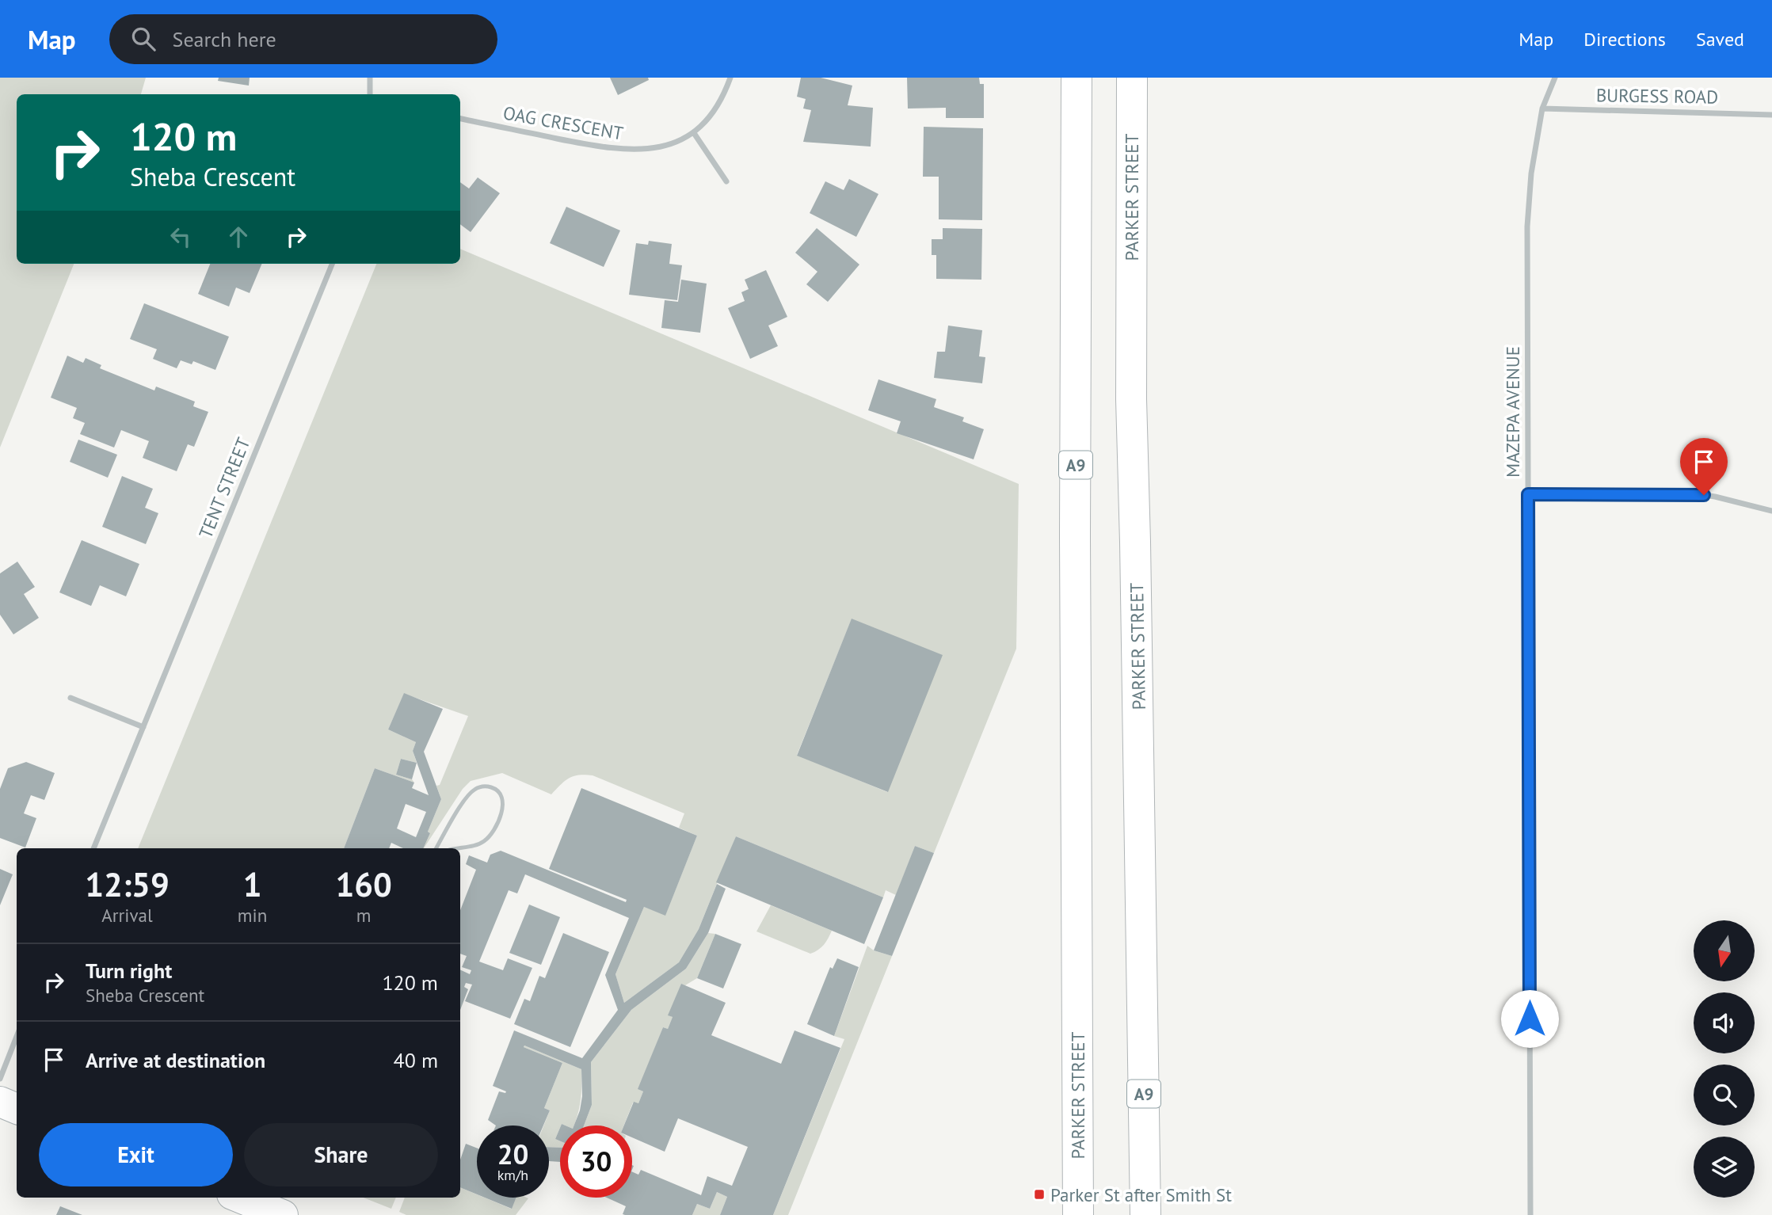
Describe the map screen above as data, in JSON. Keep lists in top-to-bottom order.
{
  "streets": {
    "main road": ["PARKER STREET", "A9"],
    "street": [
      "BURGESS ROAD",
      "OAG CRESCENT",
      "MAZEPA AVENUE",
      "TENT STREET"
    ]
  },
  "crossings": [
    ["BURGESS ROAD", "MAZEPA AVENUE"]
  ],
  "places": {
    "transit": ["Parker St after Smith St"]
  },
  "north": "bottom",
  "page": {
    "header": "Map",
    "search": "Search here",
    "nav": ["Map", "Directions", "Saved"],
    "turn": ["120 m", "Sheba Crescent"],
    "eta": [
      "12:59",
      "Arrival",
      "1",
      "min",
      "160",
      "m"
    ],
    "list": [
      {
        "name": "Turn right",
        "note": "Sheba Crescent",
        "value": "120 m"
      },
      {
        "name": "Arrive at destination",
        "value": "40 m"
      }
    ],
    "buttons": ["Exit", "Share"],
    "speed": "20 km/h",
    "limit": "30"
  }
}
